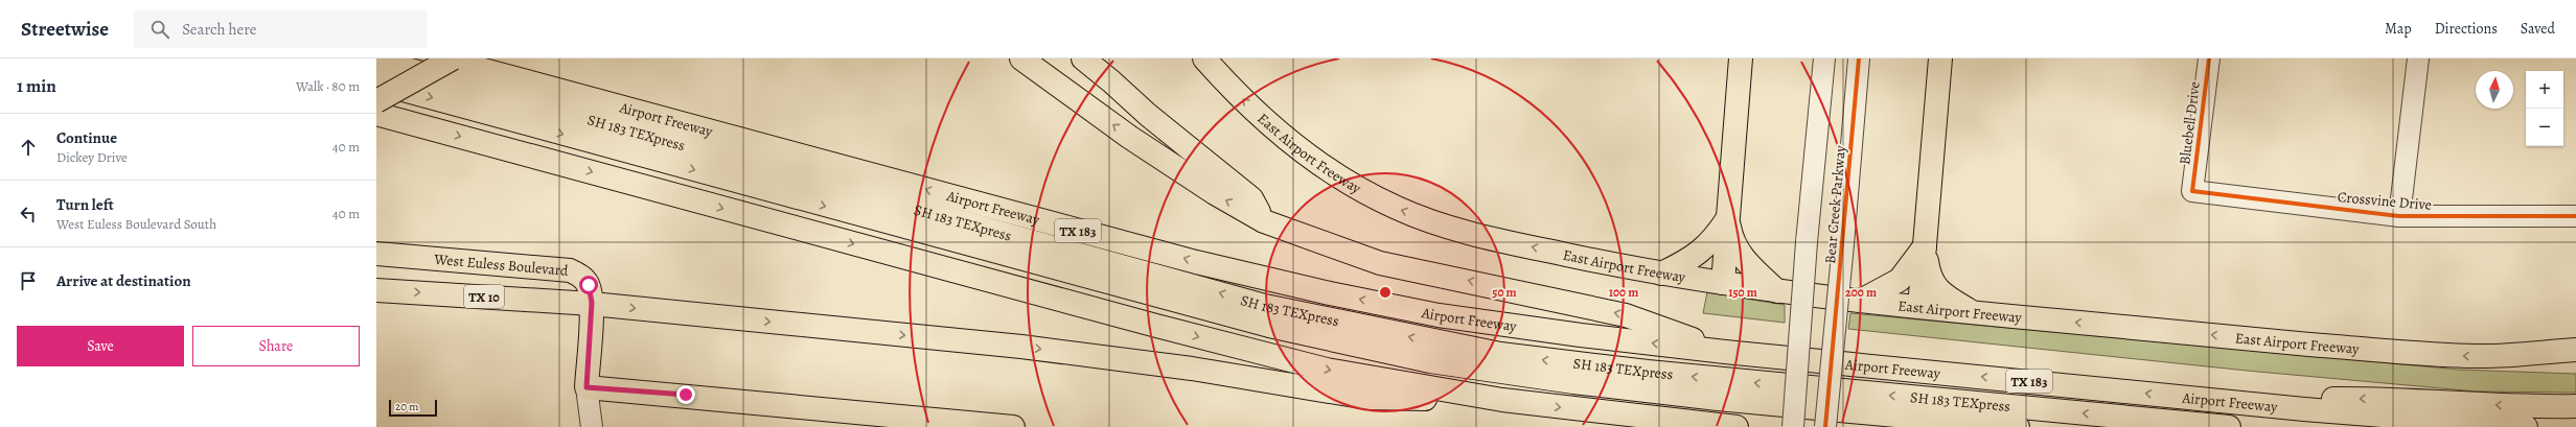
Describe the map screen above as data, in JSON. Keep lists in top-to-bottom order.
{
  "streets": {
    "main road": [
      "Airport Freeway",
      "SH 183 TEXpress",
      "East Airport Freeway",
      "TX 183",
      "West Euless Boulevard",
      "TX 10"
    ],
    "street": ["Bluebell Drive", "Crossvine Drive", "Bear Creek Parkway"]
  },
  "crossings": [
    ["Bluebell Drive", "Crossvine Drive"]
  ],
  "scale_bar": "20 m",
  "north": "top",
  "page": {
    "header": "Streetwise",
    "search": "Search here",
    "nav": ["Map", "Directions", "Saved"],
    "heading": ["1 min", "Walk · 80 m"],
    "map_buttons": ["+", "−"],
    "list": [
      ["Continue", "Dickey Drive", "40 m"],
      ["Turn left", "West Euless Boulevard South", "40 m"],
      "Arrive at destination"
    ],
    "buttons": ["Save", "Share"],
    "scale": "20 m"
  },
  "rings": [
    "50 m",
    "100 m",
    "150 m",
    "200 m"
  ]
}
